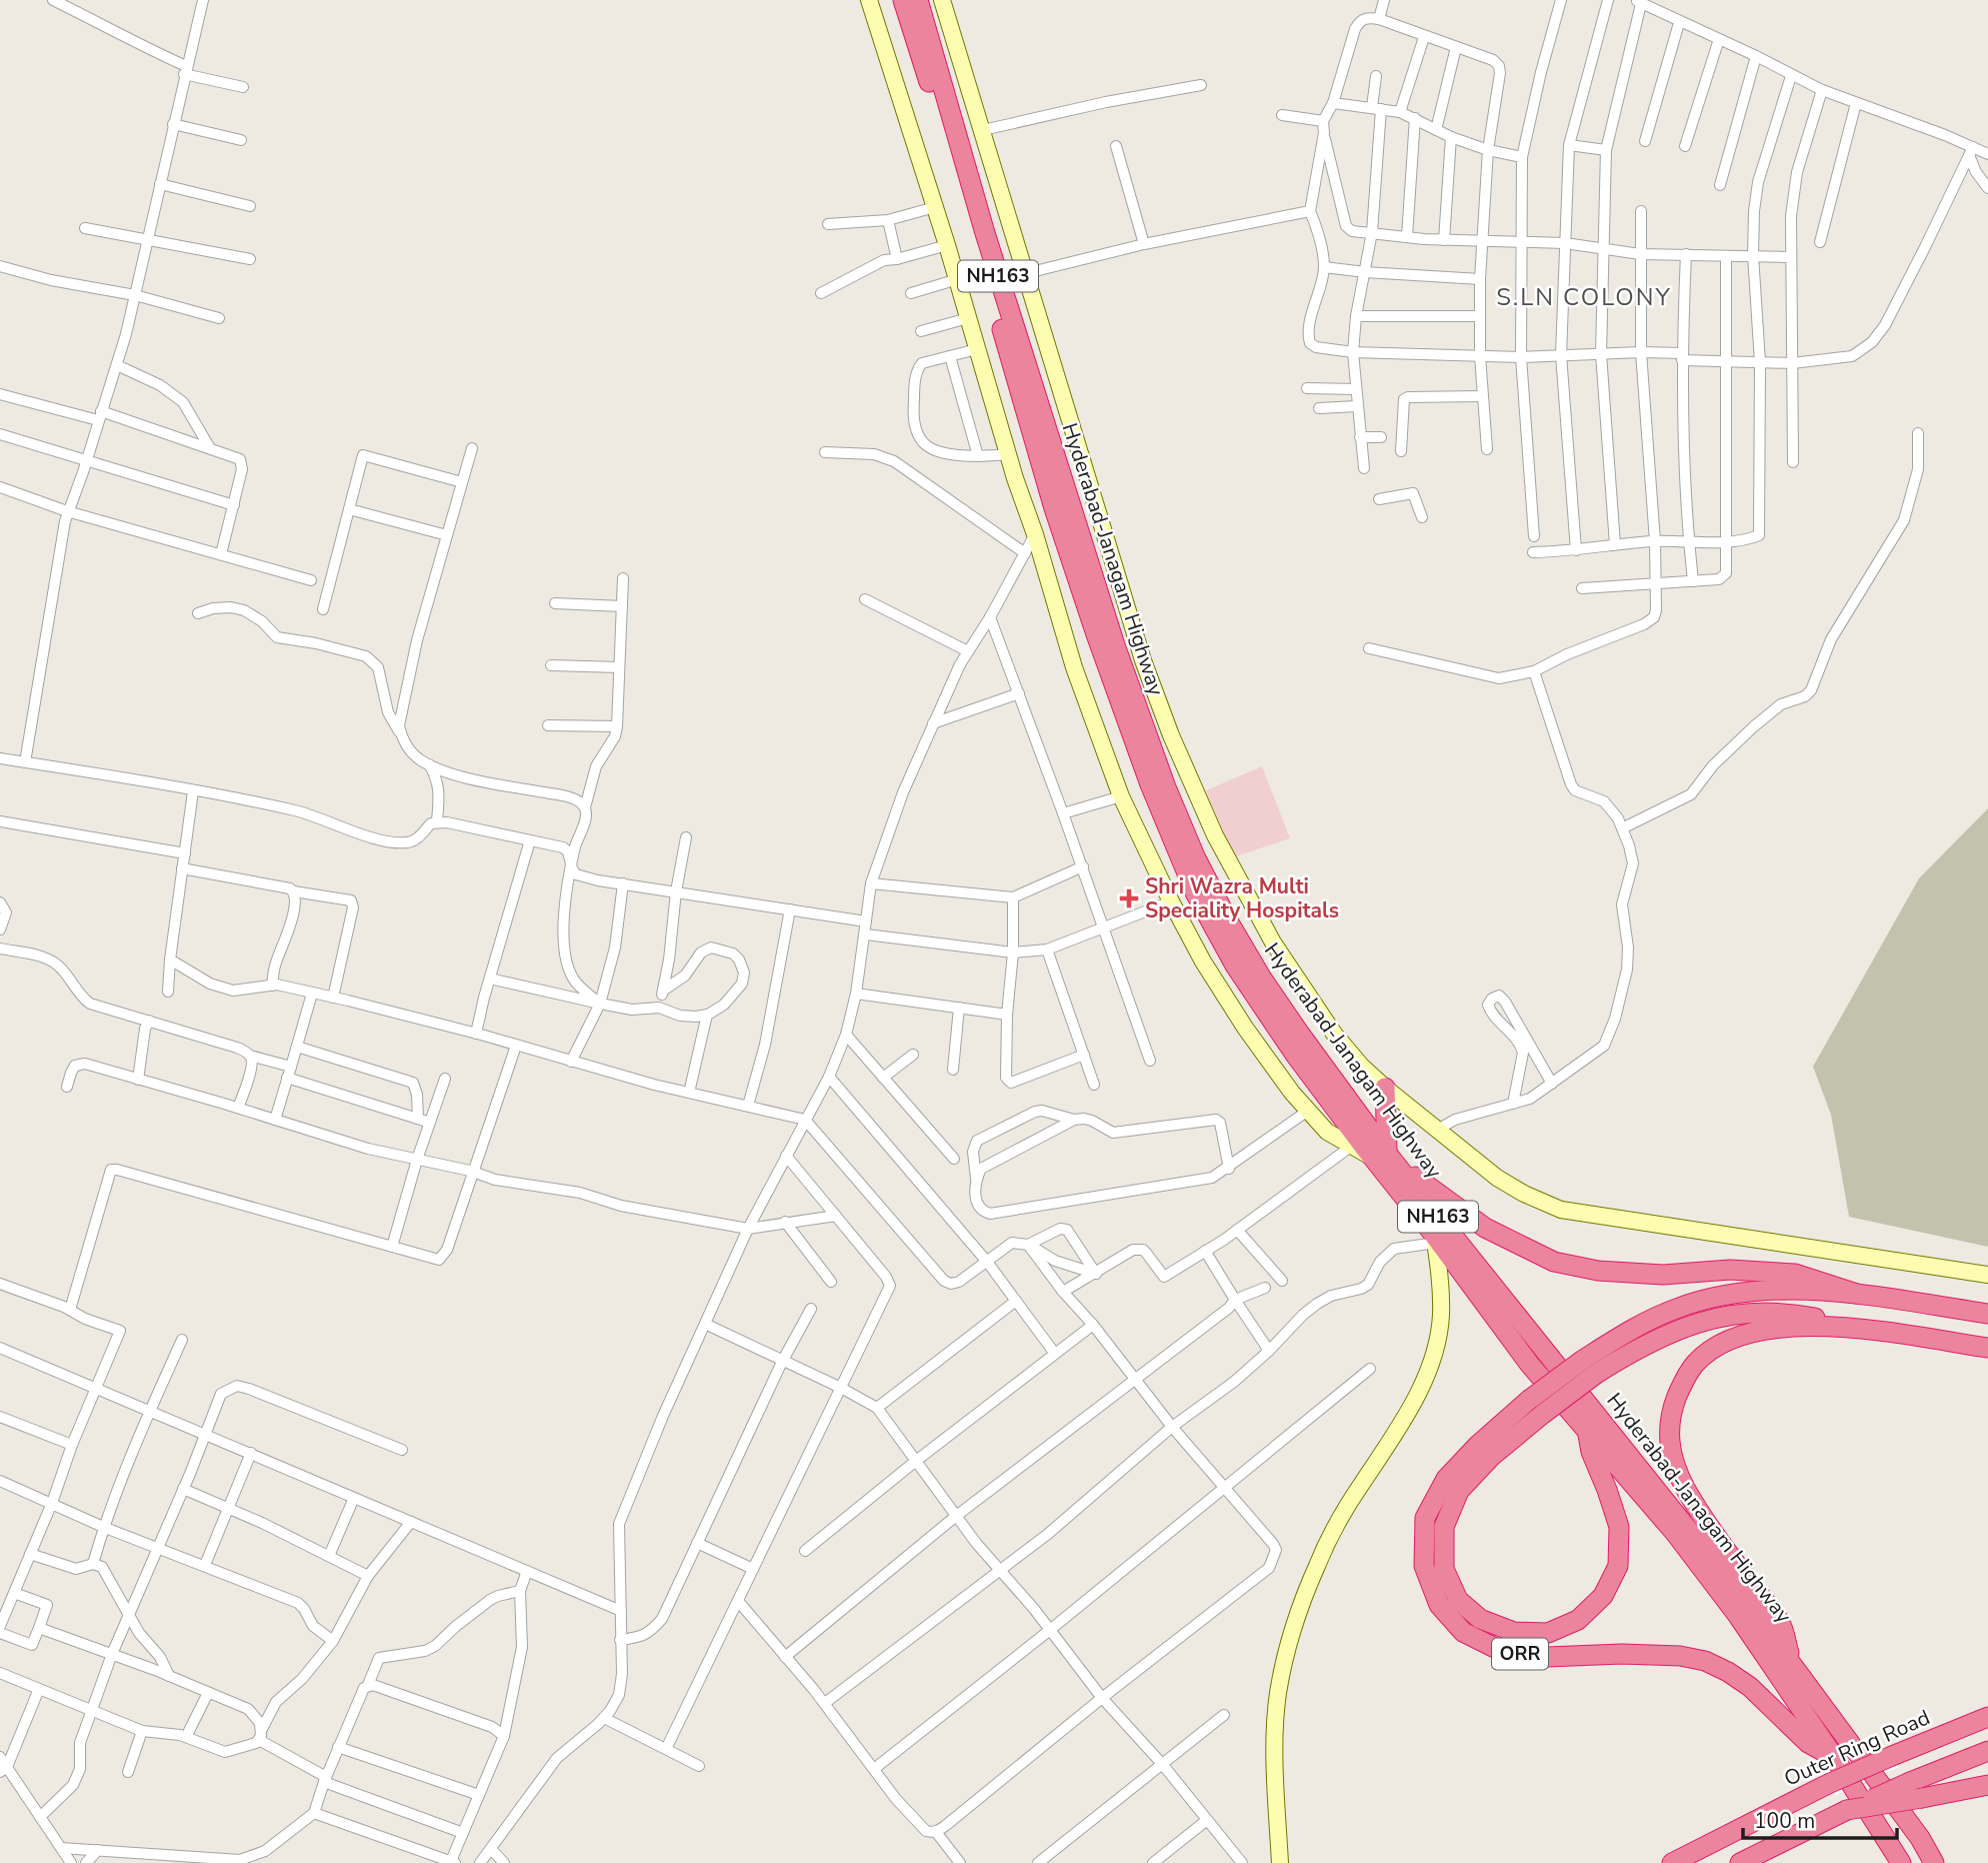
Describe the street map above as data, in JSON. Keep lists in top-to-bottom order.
{
  "streets": {
    "highway": [
      "NH163",
      "Hyderabad-Janagam Highway",
      "ORR",
      "Outer Ring Road"
    ]
  },
  "crossings": [
    ["Hyderabad-Janagam Highway", "ORR"]
  ],
  "districts": ["S.LN COLONY"],
  "places": {
    "health": ["Shri Wazra Multi Speciality Hospitals"]
  },
  "scale_bar": "100 m"
}
